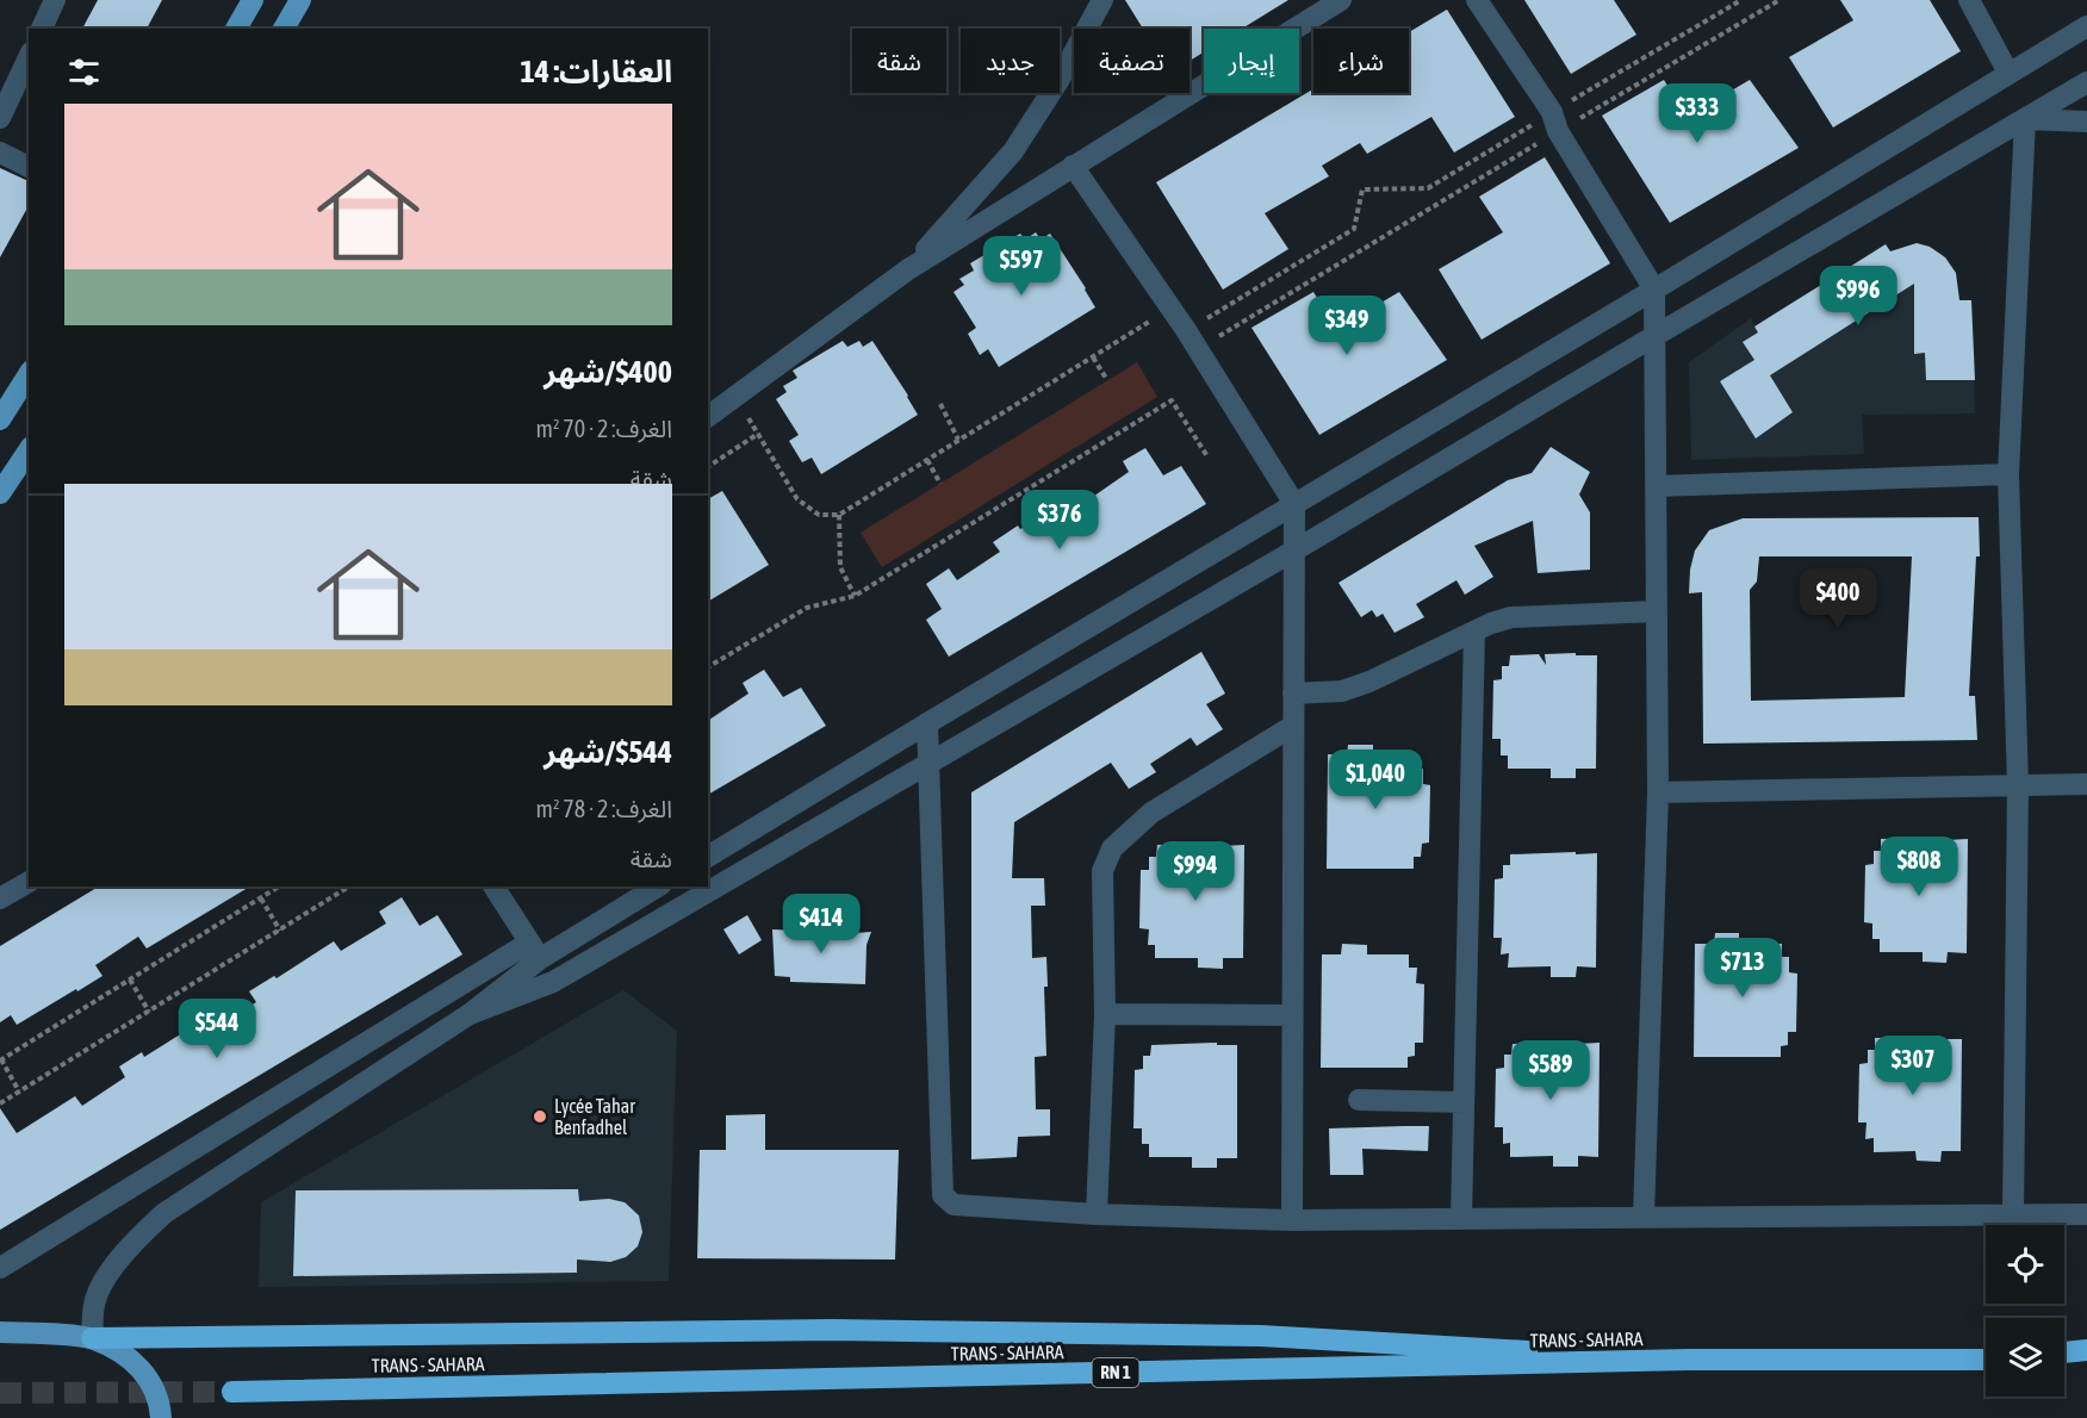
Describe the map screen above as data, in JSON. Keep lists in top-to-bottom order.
{
  "streets": {
    "highway": ["TRANS - SAHARA", "RN 1"]
  },
  "places": ["Lycée Tahar Benfadhel"],
  "page": {
    "chip": [
      "شراء",
      "إيجار",
      "تصفية",
      "جديد",
      "شقة"
    ],
    "heading": "العقارات: 14",
    "price": [
      "$333",
      "$597",
      "$996",
      "$349",
      "$376",
      "$400",
      "$1,040",
      "$808",
      "$994",
      "$414",
      "$713",
      "$544",
      "$307",
      "$589"
    ],
    "list": [
      {
        "name": "$400/شهر",
        "note": "الغرف: 2 · 70 m² · شقة"
      },
      {
        "name": "$544/شهر",
        "note": "الغرف: 2 · 78 m² · شقة"
      }
    ]
  }
}
